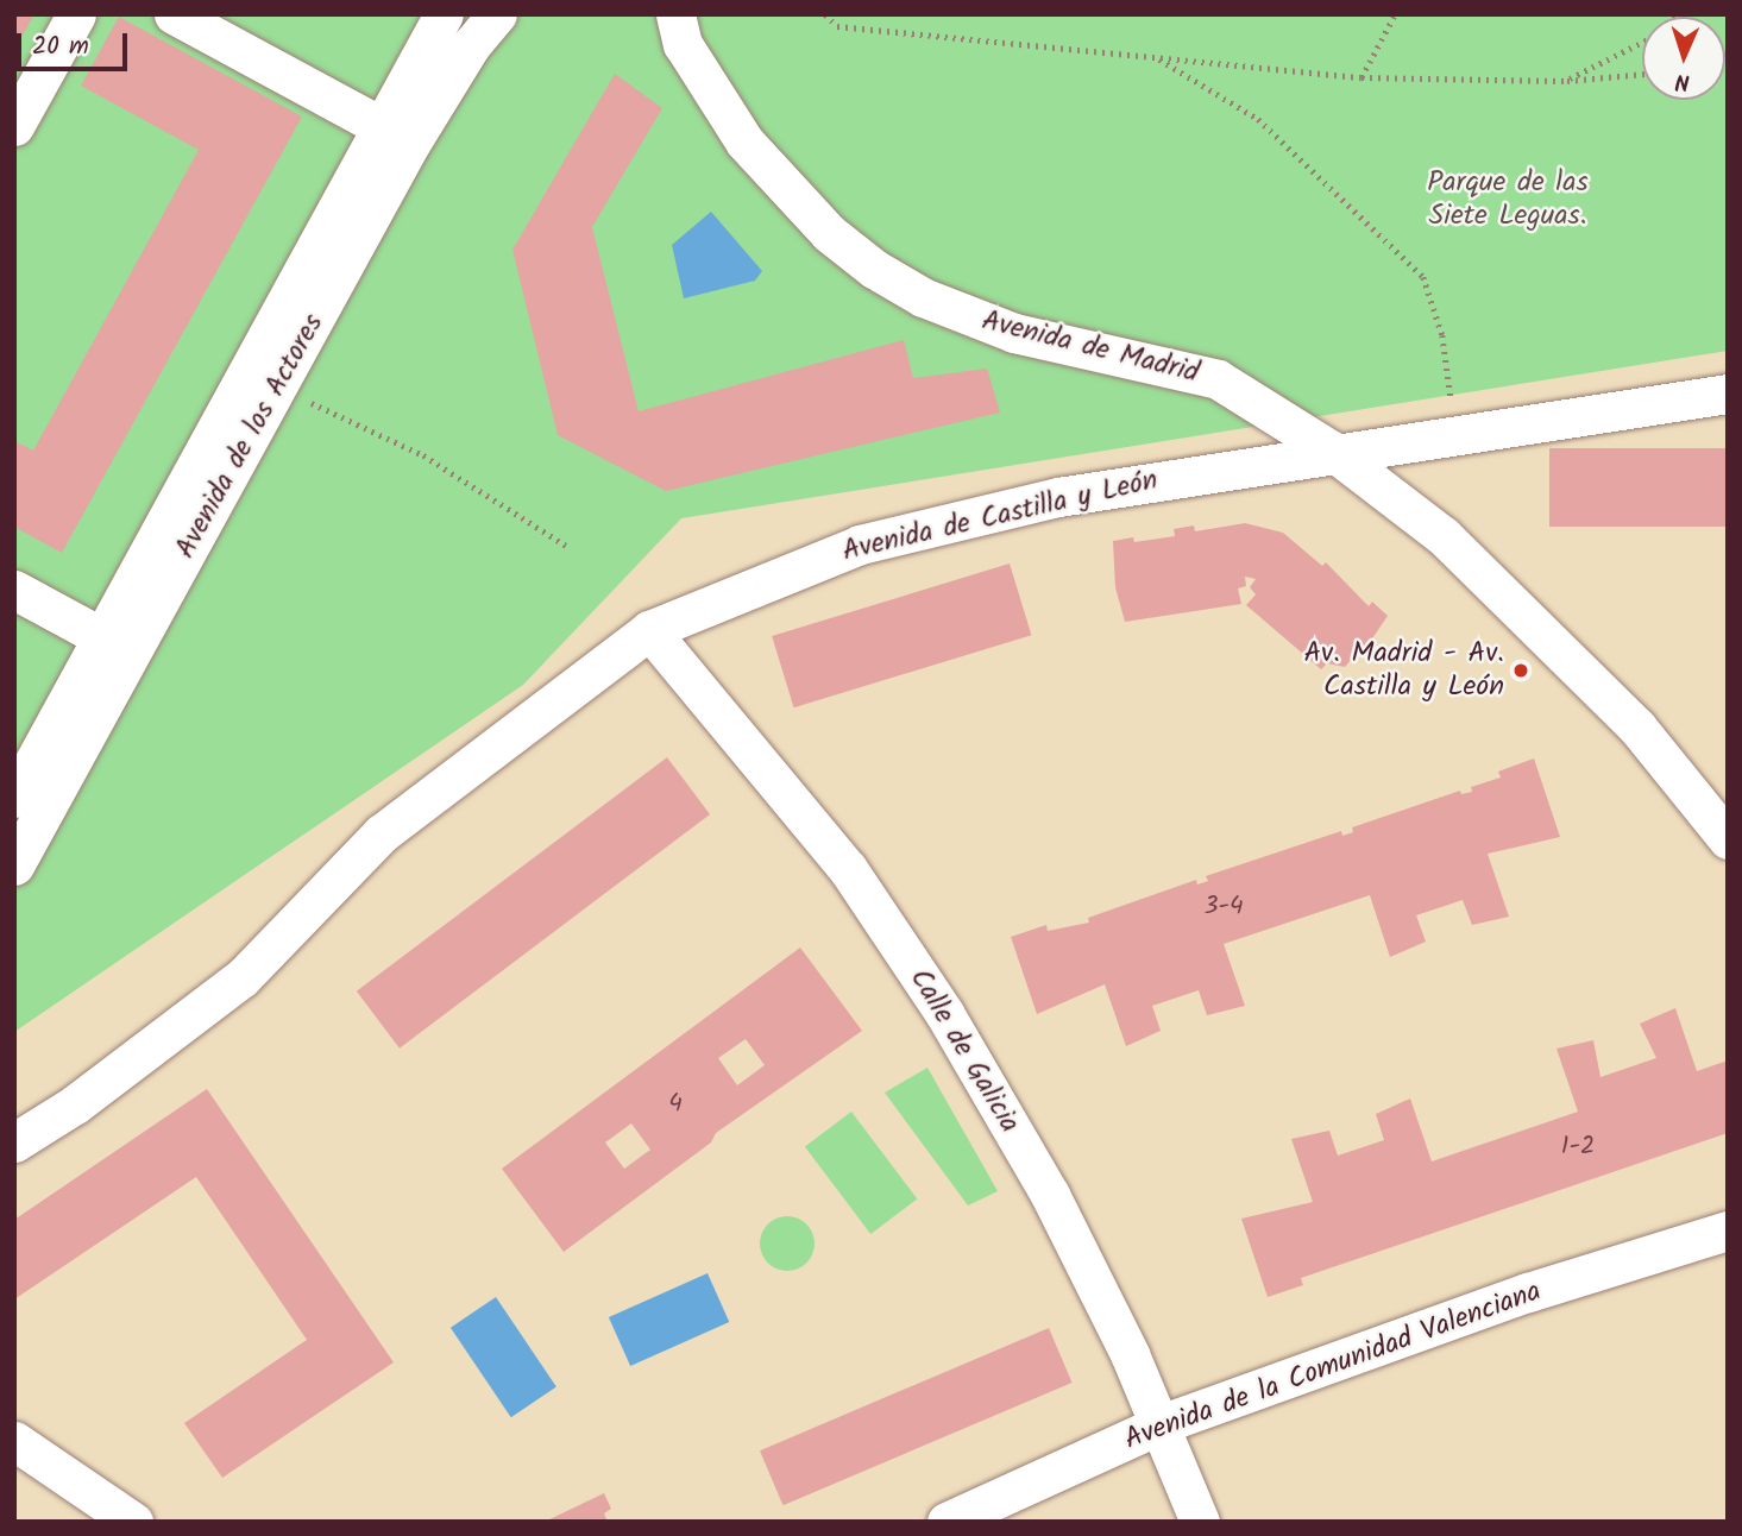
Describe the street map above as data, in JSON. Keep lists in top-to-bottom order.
{
  "streets": {
    "street": [
      "Avenida de Madrid",
      "Avenida de los Actores",
      "Avenida de Castilla y León",
      "Calle de Galicia",
      "Avenida de la Comunidad Valenciana"
    ]
  },
  "crossings": [
    ["Avenida de Madrid", "Avenida de Castilla y León"],
    ["Avenida de Castilla y León", "Calle de Galicia"],
    ["Calle de Galicia", "Avenida de la Comunidad Valenciana"]
  ],
  "parks": ["Parque de las Siete Leguas."],
  "places": ["Av. Madrid - Av. Castilla y León"],
  "house_numbers": ["3-4", "4", "1-2"],
  "scale_bar": "20 m",
  "north": "bottom"
}
